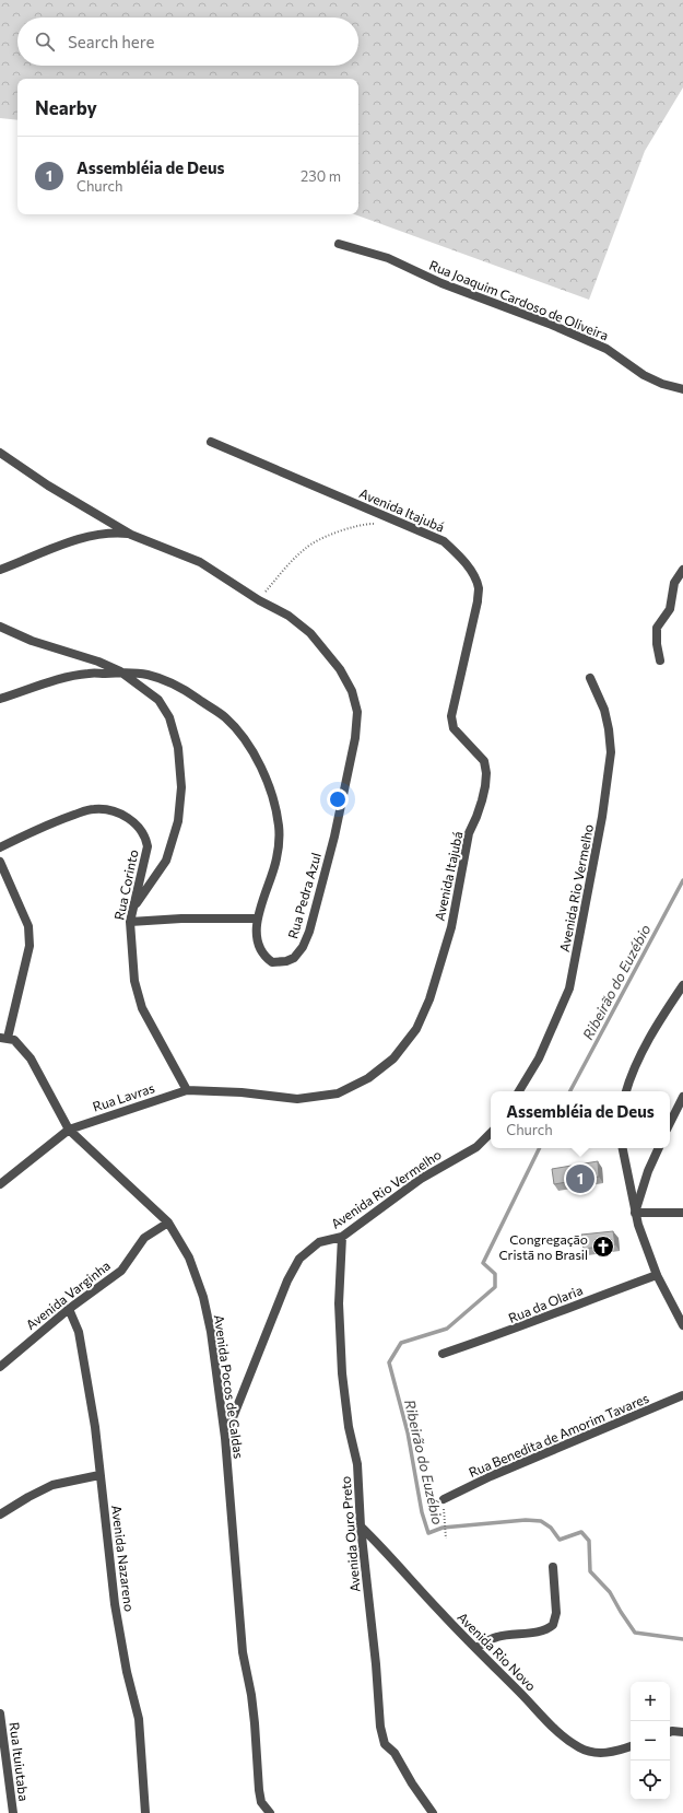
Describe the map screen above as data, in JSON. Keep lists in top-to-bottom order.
{
  "streets": {
    "street": [
      "Rua Joaquim Cardoso de Oliveira",
      "Avenida Itajubá",
      "Rua Corinto",
      "Avenida Rio Vermelho",
      "Rua Pedra Azul",
      "Rua Lavras",
      "Avenida Varginha",
      "Rua da Olaria",
      "Avenida Pocos de Caldas",
      "Rua Benedita de Amorim Tavares",
      "Avenida Ouro Preto",
      "Avenida Nazareno",
      "Avenida Rio Novo",
      "Rua Ituiutaba"
    ]
  },
  "crossings": [
    ["Avenida Itajubá", "Rua Corinto"],
    ["Avenida Itajubá", "Rua Lavras"],
    ["Rua Corinto", "Rua Lavras"],
    ["Avenida Rio Vermelho", "Avenida Pocos de Caldas"],
    ["Avenida Rio Vermelho", "Avenida Ouro Preto"],
    ["Rua Lavras", "Avenida Pocos de Caldas"],
    ["Avenida Varginha", "Avenida Pocos de Caldas"],
    ["Avenida Varginha", "Avenida Nazareno"],
    ["Avenida Ouro Preto", "Avenida Rio Novo"]
  ],
  "water": ["Ribeirão do Euzébio"],
  "places": {
    "church": ["Congregação Cristã no Brasil"]
  },
  "page": {
    "search": "Search here",
    "heading": "Nearby",
    "list": [
      {
        "mark": "1",
        "name": "Assembléia de Deus",
        "note": "Church",
        "value": "230 m"
      }
    ],
    "popup": ["Assembléia de Deus", "Church"],
    "pins": "1",
    "map_buttons": ["+", "−"]
  }
}
